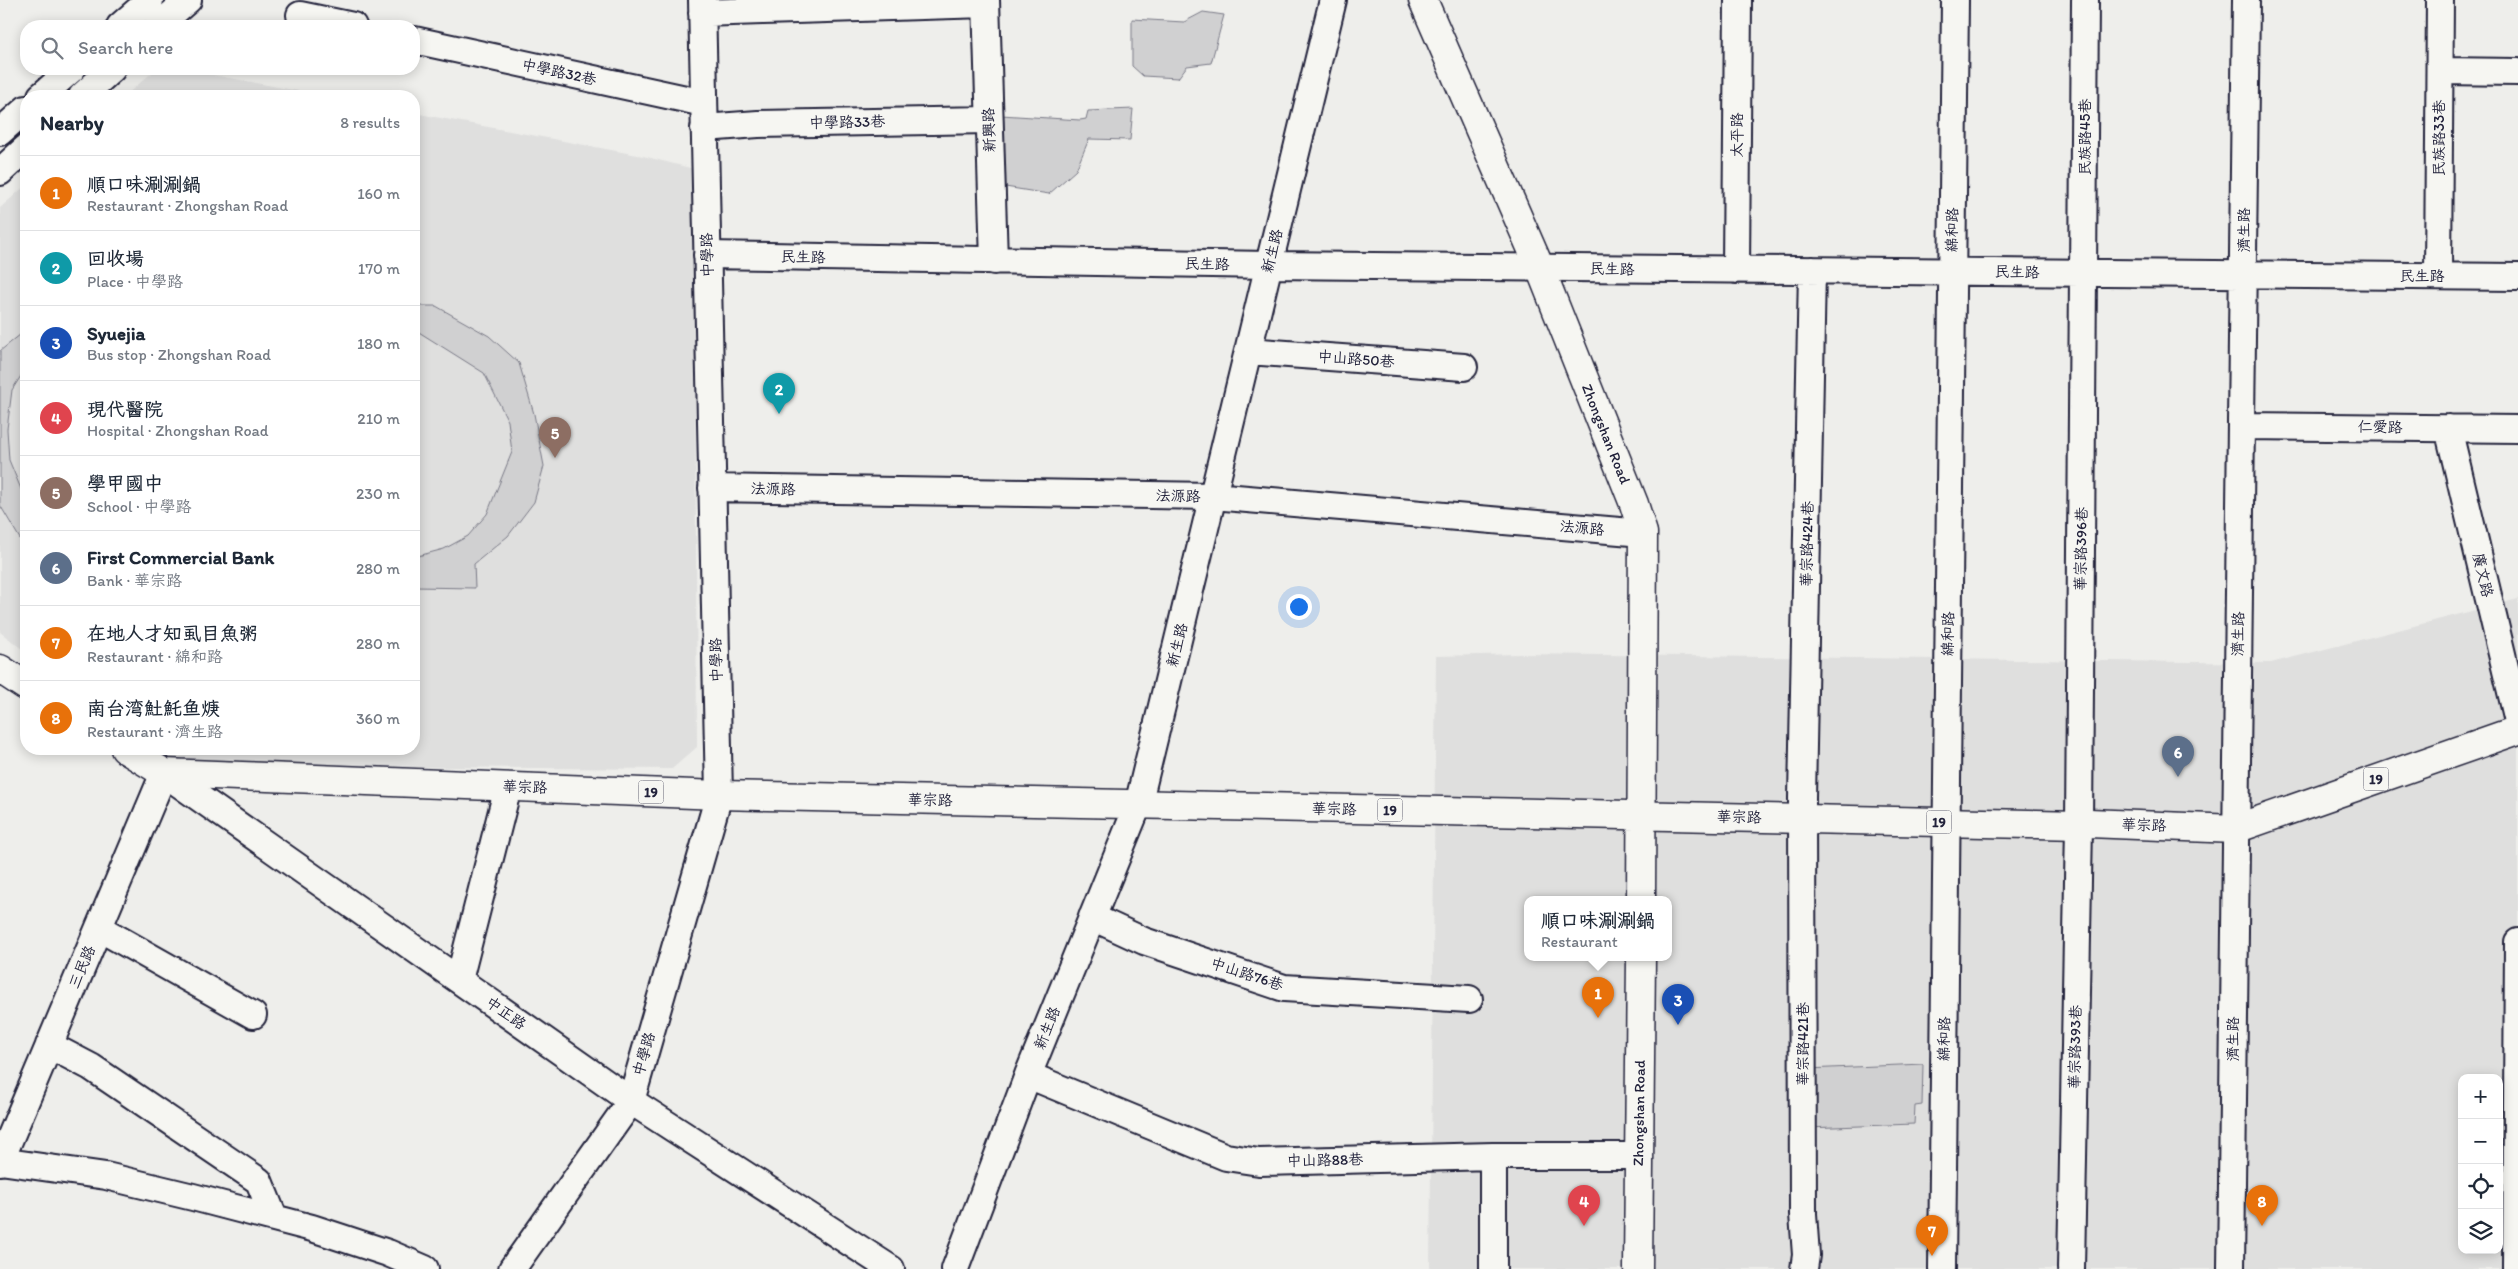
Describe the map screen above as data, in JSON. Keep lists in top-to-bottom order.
{
  "streets": {
    "main road": [
      "Zhongshan Road",
      "19",
      "華宗路",
      "中正路"
    ],
    "street": [
      "中學路32巷",
      "中學路33巷",
      "新興路",
      "太平路",
      "民族路45巷",
      "民族路33巷",
      "綿和路",
      "濟生路",
      "新生路",
      "中學路",
      "民生路",
      "中山路50巷",
      "仁愛路",
      "法源路",
      "華宗路424巷",
      "華宗路396巷",
      "廣文路",
      "三民路",
      "中山路76巷",
      "華宗路421巷",
      "華宗路393巷",
      "中山路88巷"
    ]
  },
  "crossings": [
    ["中學路32巷", "中學路33巷"],
    ["中學路32巷", "中學路"],
    ["中學路33巷", "新興路"],
    ["中學路33巷", "中學路"],
    ["新興路", "民生路"],
    ["太平路", "民生路"],
    ["民族路45巷", "民生路"],
    ["民族路45巷", "華宗路396巷"],
    ["民族路33巷", "民生路"],
    ["綿和路", "民生路"],
    ["綿和路", "華宗路"],
    ["濟生路", "民生路"],
    ["濟生路", "仁愛路"],
    ["濟生路", "華宗路"],
    ["新生路", "民生路"],
    ["新生路", "中山路50巷"],
    ["新生路", "法源路"],
    ["新生路", "華宗路"],
    ["新生路", "中山路76巷"],
    ["新生路", "中山路88巷"],
    ["中學路", "民生路"],
    ["中學路", "法源路"],
    ["中學路", "華宗路"],
    ["中學路", "中正路"],
    ["民生路", "Zhongshan Road"],
    ["民生路", "華宗路424巷"],
    ["民生路", "華宗路396巷"],
    ["仁愛路", "廣文路"],
    ["Zhongshan Road", "法源路"],
    ["Zhongshan Road", "華宗路"],
    ["Zhongshan Road", "中山路88巷"],
    ["華宗路424巷", "華宗路"],
    ["華宗路424巷", "華宗路421巷"],
    ["華宗路396巷", "華宗路"],
    ["華宗路396巷", "華宗路393巷"],
    ["華宗路", "三民路"],
    ["華宗路", "中正路"],
    ["華宗路", "華宗路421巷"],
    ["華宗路", "華宗路393巷"],
    ["三民路", "中正路"]
  ],
  "page": {
    "search": "Search here",
    "heading": ["Nearby", "8 results"],
    "list": [
      {
        "mark": "1",
        "name": "順口味涮涮鍋",
        "note": "Restaurant · Zhongshan Road",
        "value": "160 m"
      },
      {
        "mark": "2",
        "name": "回收場",
        "note": "Place · 中學路",
        "value": "170 m"
      },
      {
        "mark": "3",
        "name": "Syuejia",
        "note": "Bus stop · Zhongshan Road",
        "value": "180 m"
      },
      {
        "mark": "4",
        "name": "現代醫院",
        "note": "Hospital · Zhongshan Road",
        "value": "210 m"
      },
      {
        "mark": "5",
        "name": "學甲國中",
        "note": "School · 中學路",
        "value": "230 m"
      },
      {
        "mark": "6",
        "name": "First Commercial Bank",
        "note": "Bank · 華宗路",
        "value": "280 m"
      },
      {
        "mark": "7",
        "name": "在地人才知虱目魚粥",
        "note": "Restaurant · 綿和路",
        "value": "280 m"
      },
      {
        "mark": "8",
        "name": "南台湾𩵚魠鱼焿",
        "note": "Restaurant · 濟生路",
        "value": "360 m"
      }
    ],
    "pins": [
      "2",
      "5",
      "6",
      "1",
      "3",
      "4",
      "8",
      "7"
    ],
    "popup": ["順口味涮涮鍋", "Restaurant"],
    "map_buttons": ["+", "−"]
  }
}
